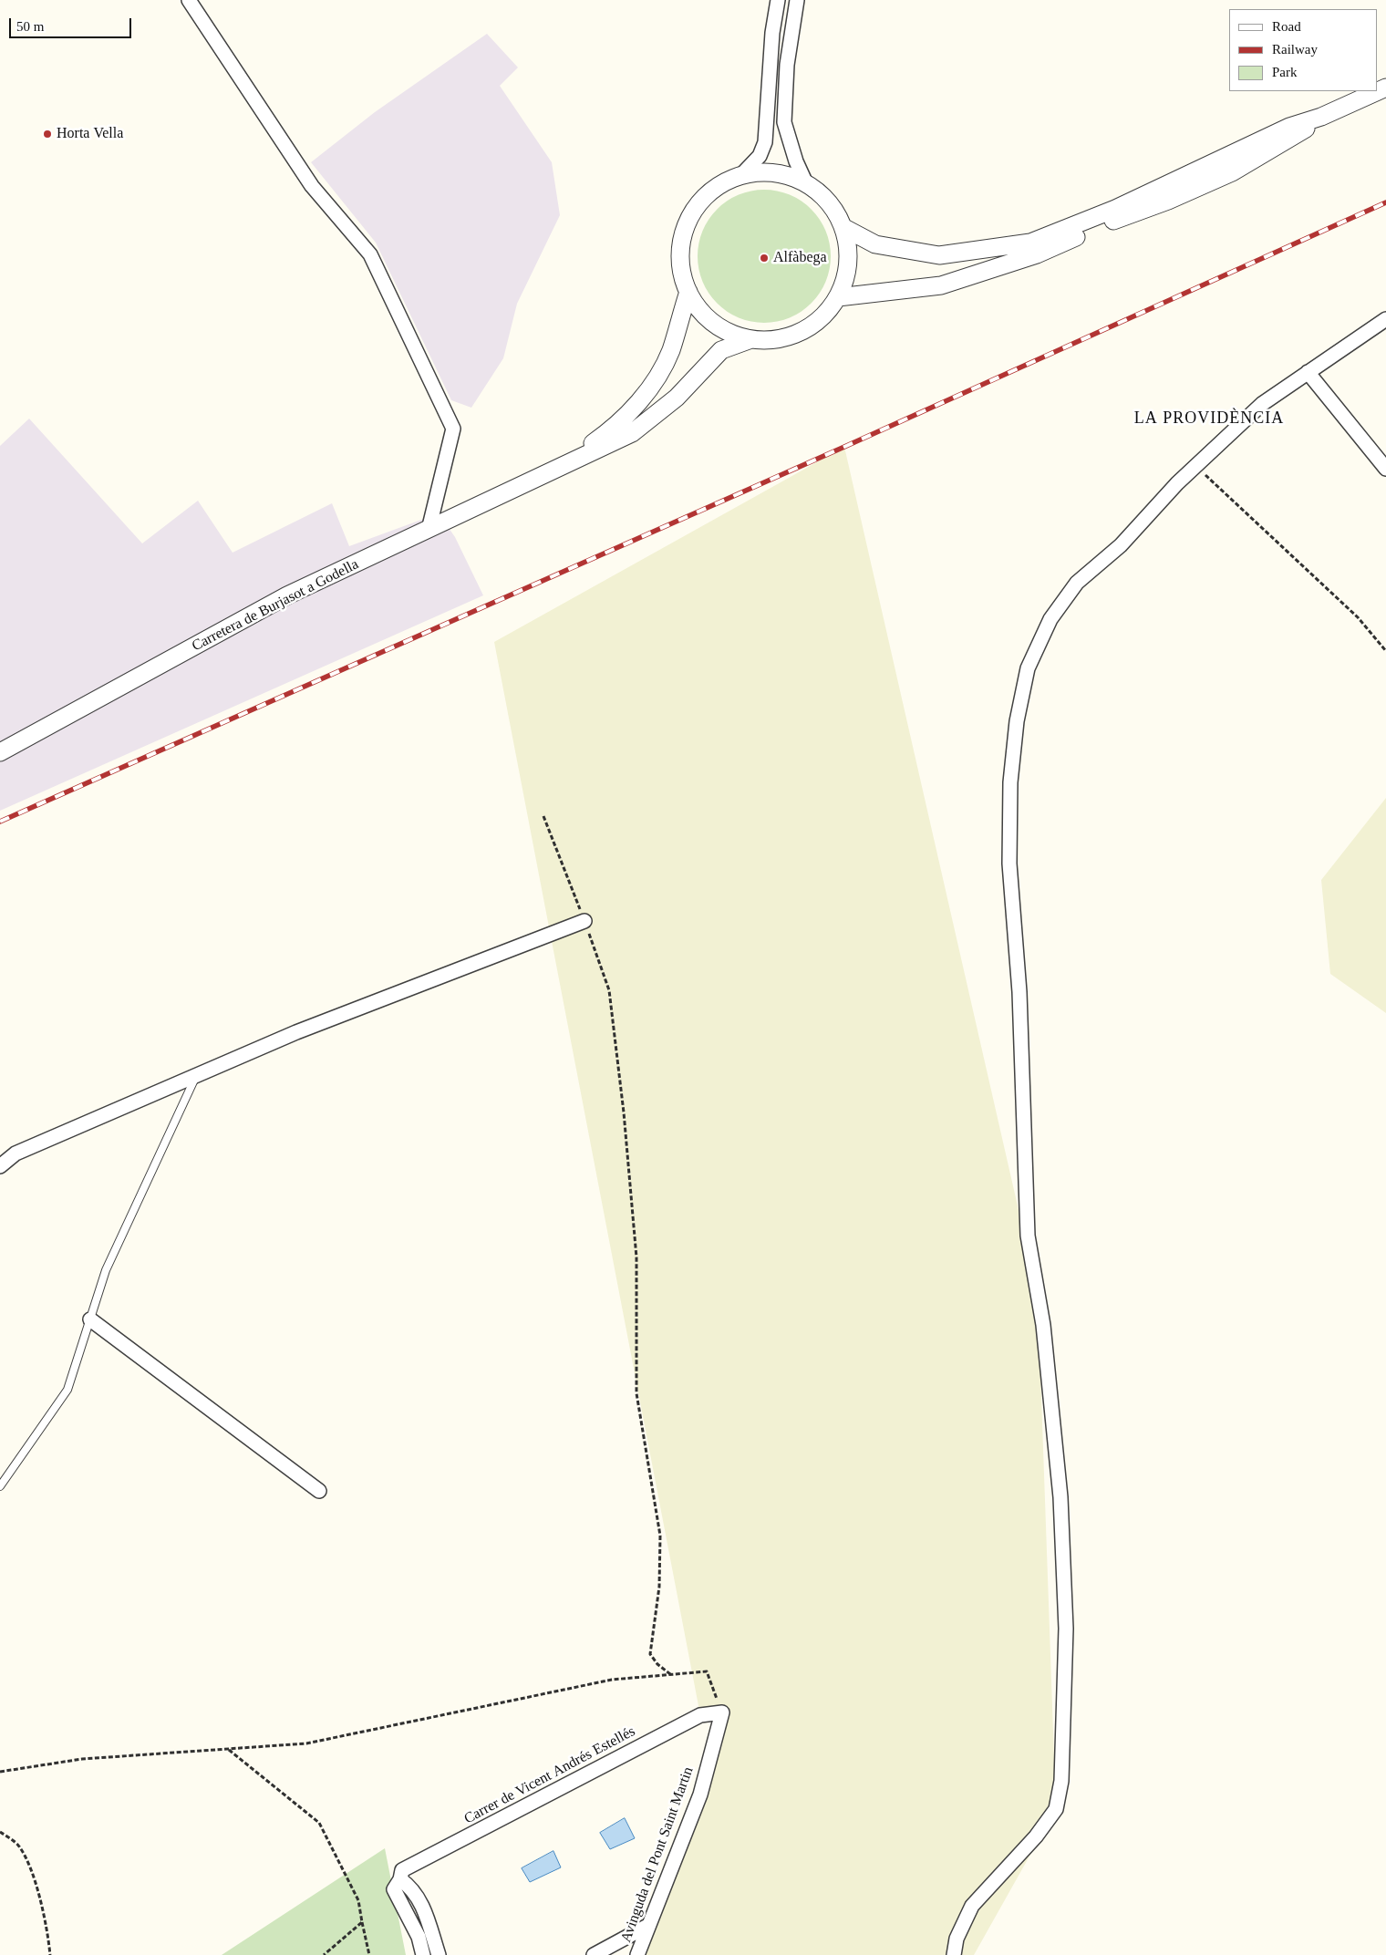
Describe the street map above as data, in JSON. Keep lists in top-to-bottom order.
{
  "streets": {
    "street": ["Carretera de Burjasot a Godella", "Carrer de Vicent Andrés Estellés", "Avinguda del Pont Saint Martin"]
  },
  "crossings": [
    ["Carrer de Vicent Andrés Estellés", "Avinguda del Pont Saint Martin"]
  ],
  "districts": ["LA PROVIDÈNCIA"],
  "places": ["Horta Vella", "Alfàbega"],
  "legend": ["Road", "Railway", "Park"],
  "scale_bar": "50 m"
}
